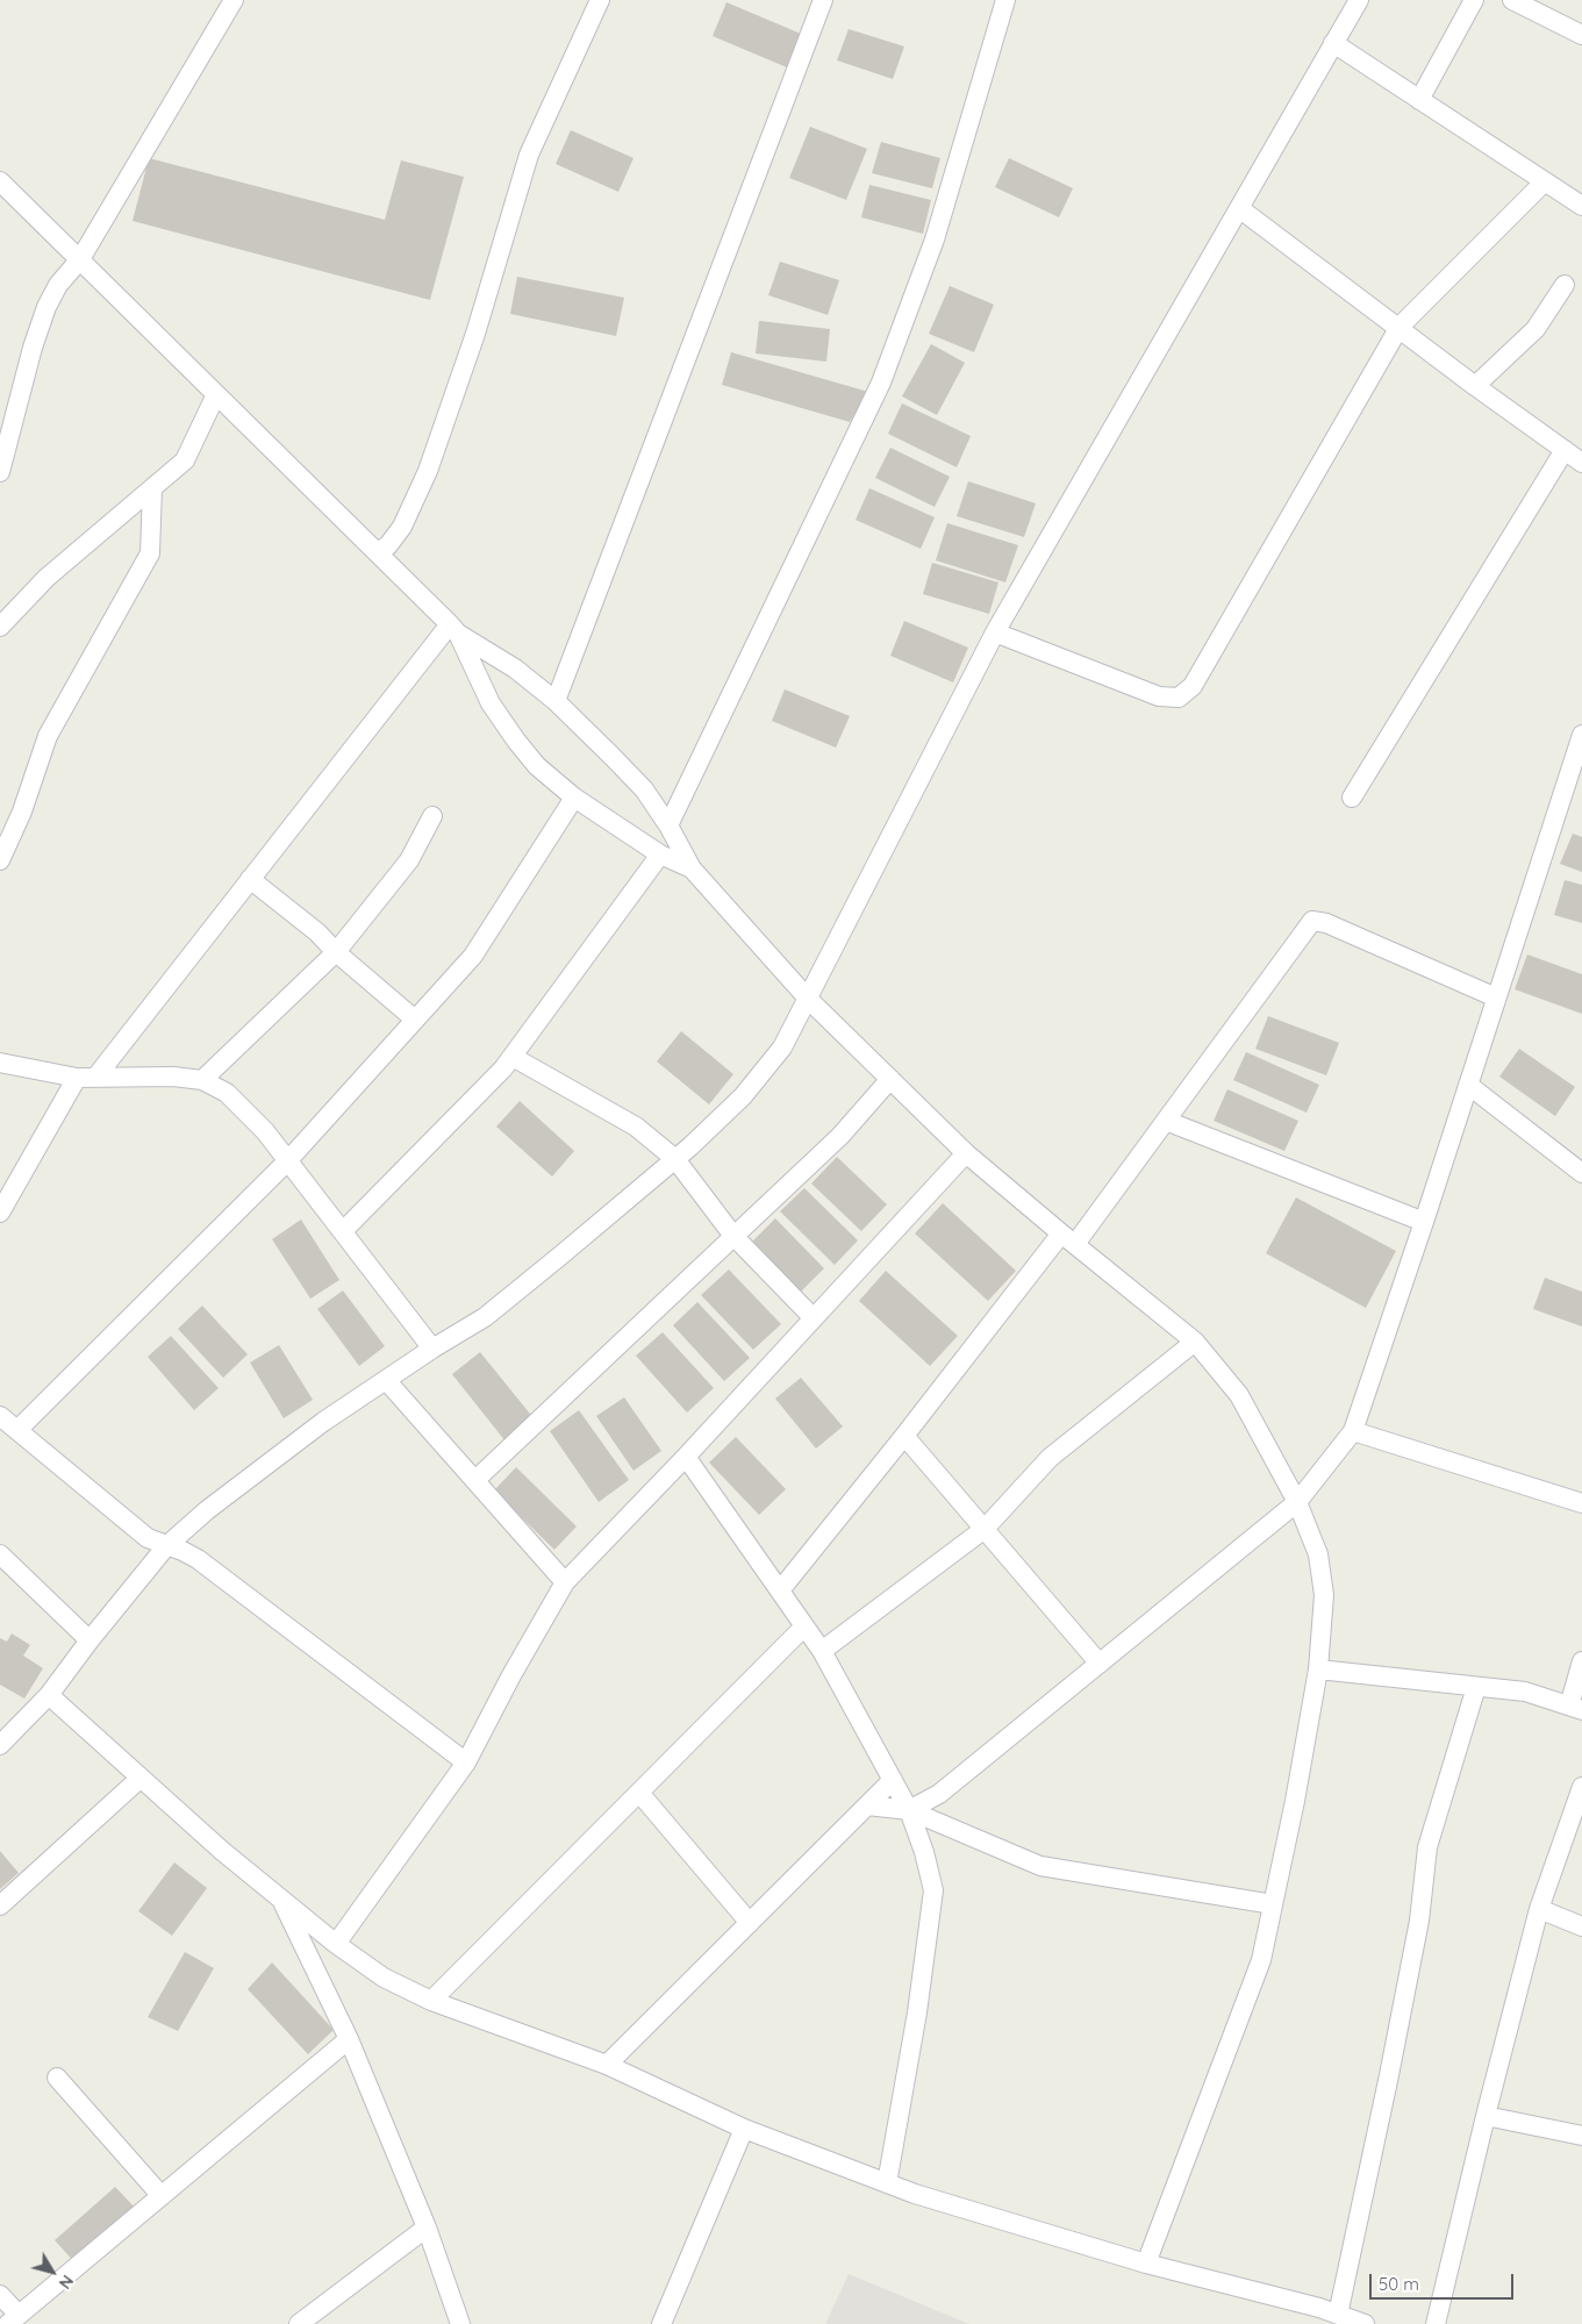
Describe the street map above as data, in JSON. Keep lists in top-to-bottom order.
{
  "scale_bar": "50 m",
  "north": "bottom right"
}
